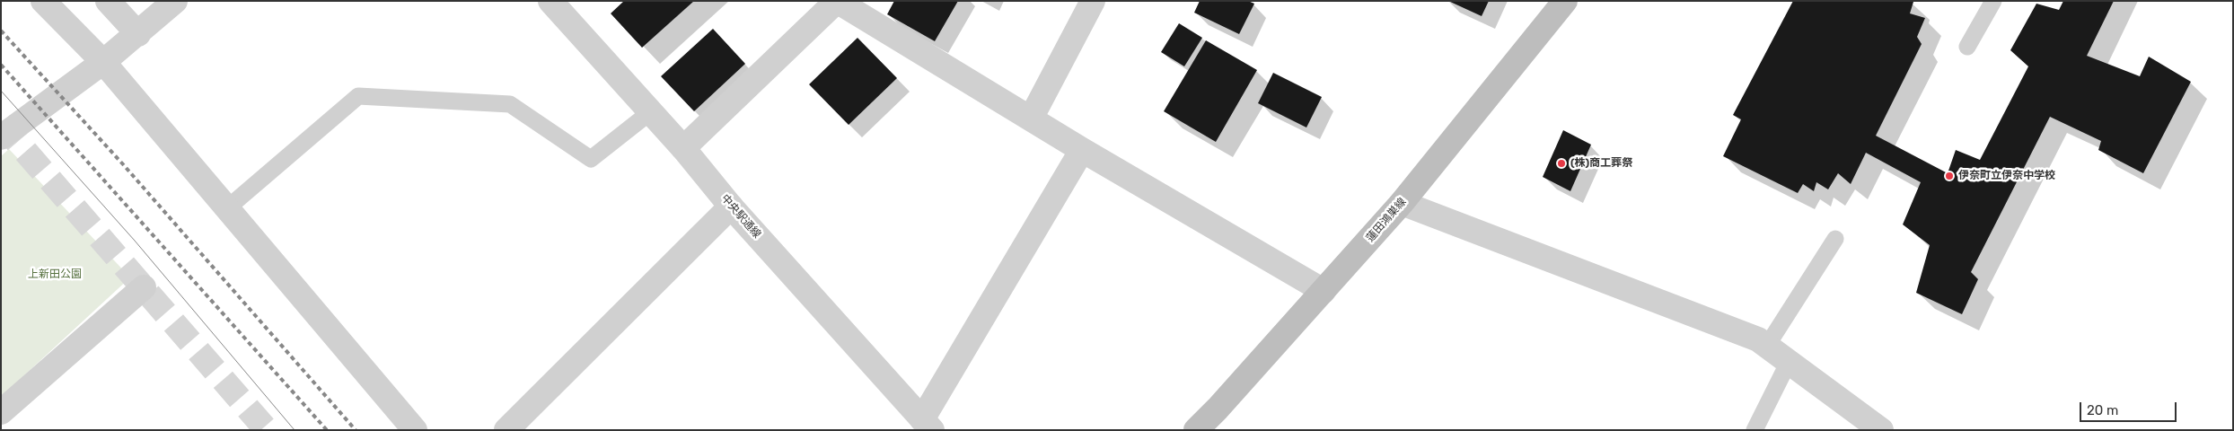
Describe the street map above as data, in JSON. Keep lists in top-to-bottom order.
{
  "streets": {
    "main road": ["蓮田鴻巣線"],
    "street": ["中央駅通線"]
  },
  "parks": ["上新田公園"],
  "places": ["(株)商工葬祭", "伊奈町立伊奈中学校"],
  "scale_bar": "20 m"
}
